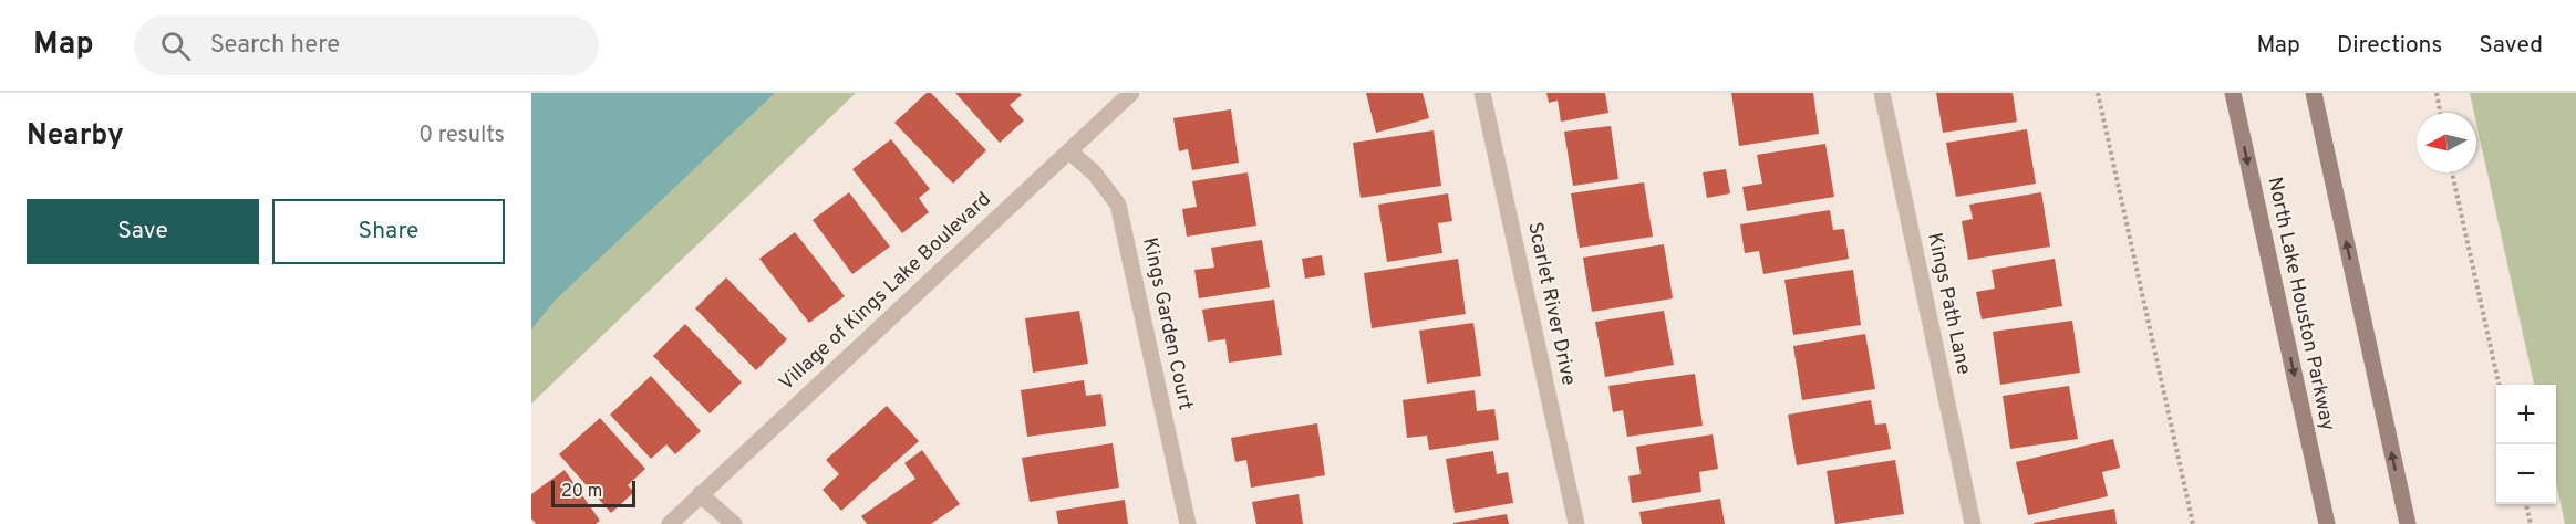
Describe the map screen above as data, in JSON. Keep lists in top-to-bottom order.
{
  "streets": {
    "main road": ["North Lake Houston Parkway"],
    "street": [
      "Village of Kings Lake Boulevard",
      "Scarlet River Drive",
      "Kings Path Lane",
      "Kings Garden Court"
    ]
  },
  "crossings": [
    ["Village of Kings Lake Boulevard", "Kings Garden Court"]
  ],
  "scale_bar": "20 m",
  "north": "left",
  "page": {
    "header": "Map",
    "search": "Search here",
    "nav": ["Map", "Directions", "Saved"],
    "heading": ["Nearby", "0 results"],
    "buttons": ["Save", "Share"],
    "map_buttons": ["+", "−"],
    "scale": "20 m"
  }
}
